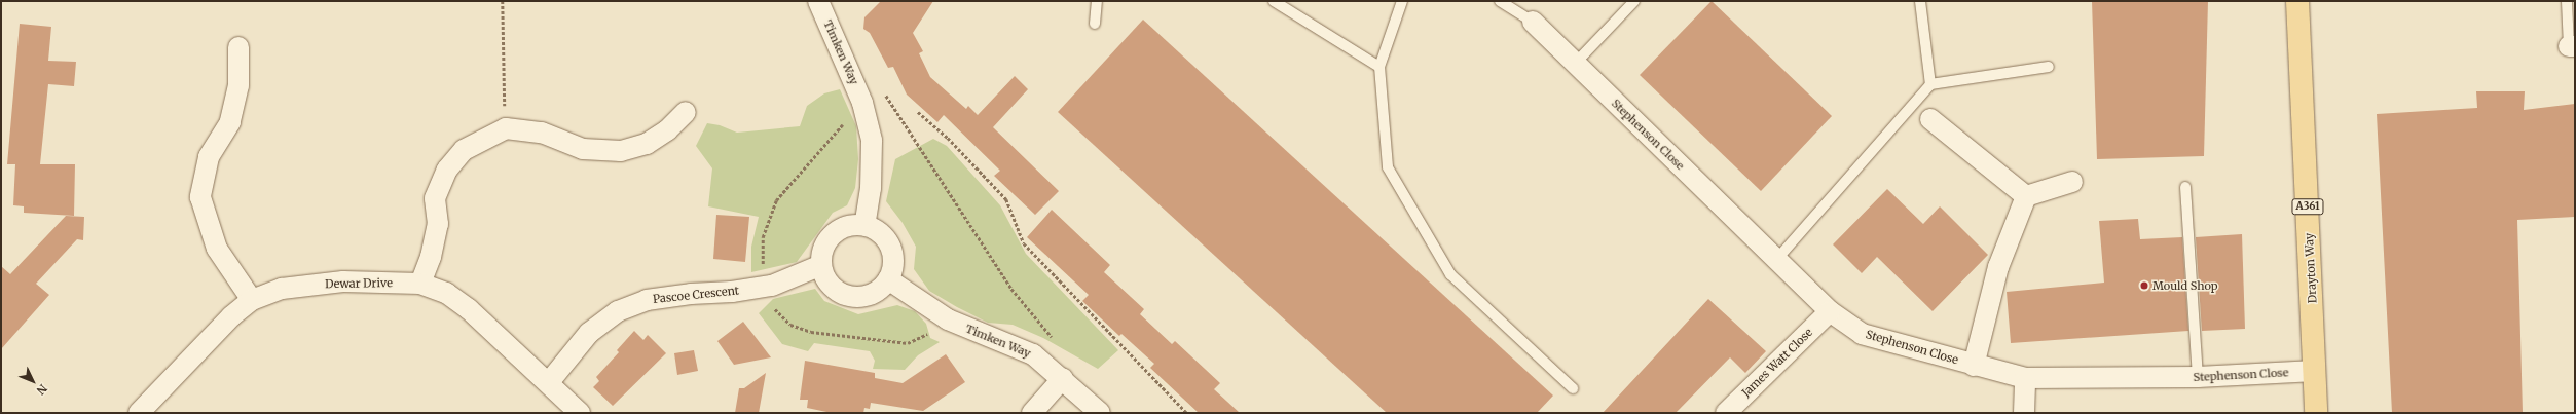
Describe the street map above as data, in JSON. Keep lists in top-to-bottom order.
{
  "streets": {
    "main road": ["A361", "Drayton Way"],
    "street": [
      "Timken Way",
      "Stephenson Close",
      "Dewar Drive",
      "Pascoe Crescent",
      "James Watt Close"
    ]
  },
  "crossings": [
    ["Timken Way", "Pascoe Crescent"],
    ["Stephenson Close", "Drayton Way"],
    ["Stephenson Close", "James Watt Close"],
    ["Dewar Drive", "Pascoe Crescent"]
  ],
  "places": ["Mould Shop"],
  "north": "bottom right"
}
